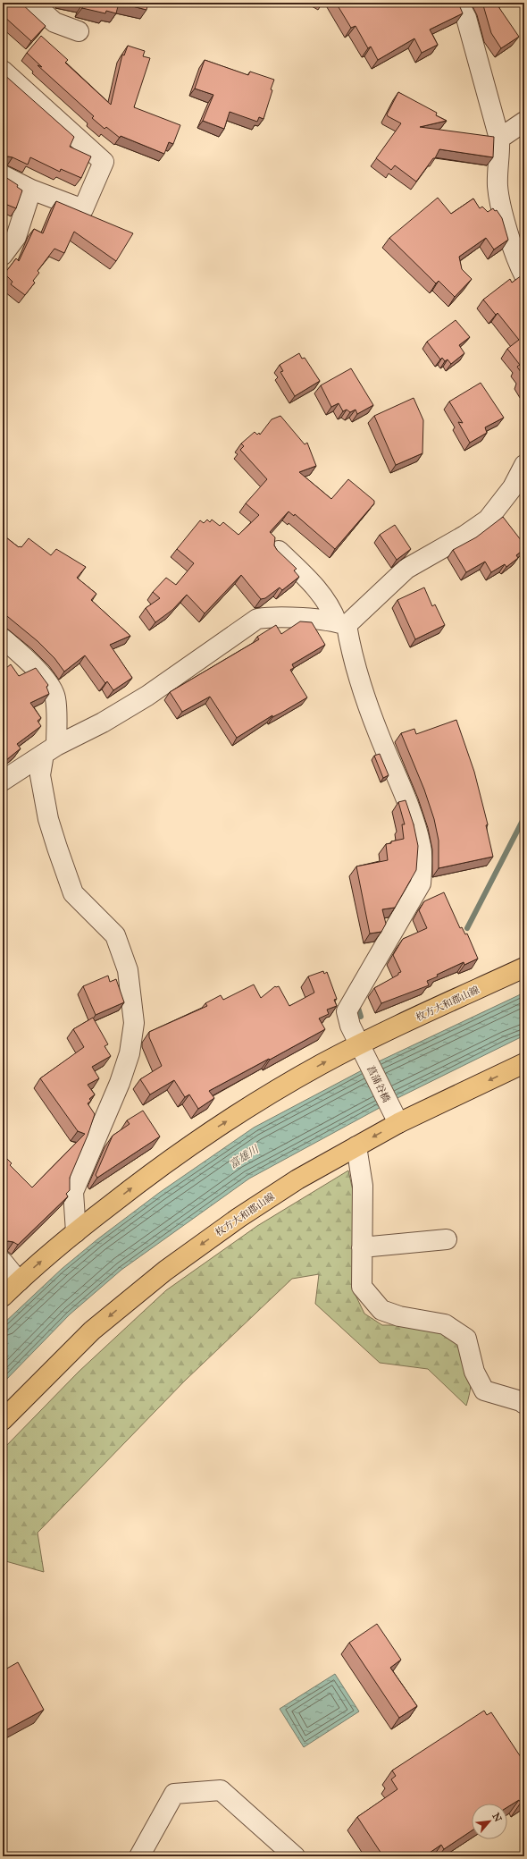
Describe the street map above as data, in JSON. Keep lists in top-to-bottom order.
{
  "streets": {
    "main road": ["枚方大和郡山線"],
    "street": ["菖蒲谷橋"]
  },
  "crossings": [
    ["枚方大和郡山線", "菖蒲谷橋"]
  ],
  "water": ["富雄川"],
  "north": "top right"
}
